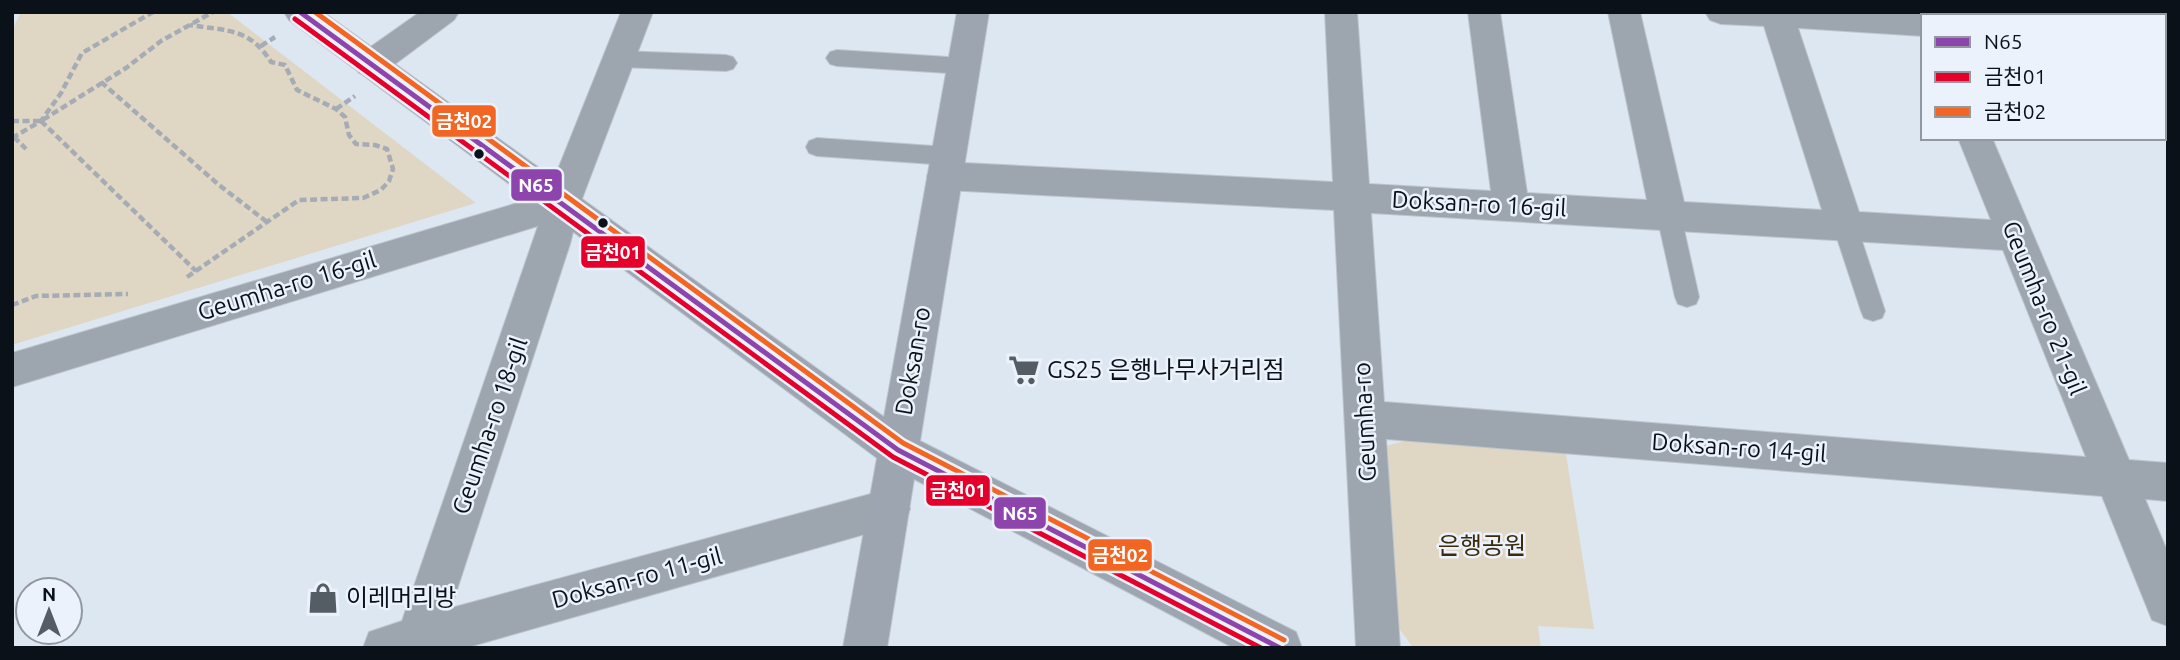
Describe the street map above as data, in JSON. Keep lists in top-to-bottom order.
{
  "streets": {
    "main road": ["Doksan-ro"],
    "street": [
      "Doksan-ro 16-gil",
      "Geumha-ro 16-gil",
      "Geumha-ro 21-gil",
      "Geumha-ro",
      "Geumha-ro 18-gil",
      "Doksan-ro 14-gil",
      "Doksan-ro 11-gil"
    ]
  },
  "crossings": [
    ["Doksan-ro 16-gil", "Geumha-ro 21-gil"],
    ["Doksan-ro 16-gil", "Doksan-ro"],
    ["Doksan-ro 16-gil", "Geumha-ro"],
    ["Geumha-ro 16-gil", "Geumha-ro 18-gil"],
    ["Geumha-ro 21-gil", "Doksan-ro 14-gil"],
    ["Doksan-ro", "Doksan-ro 11-gil"],
    ["Geumha-ro", "Doksan-ro 14-gil"],
    ["Geumha-ro 18-gil", "Doksan-ro 11-gil"]
  ],
  "parks": ["은행공원"],
  "places": {
    "supermarket": ["GS25 은행나무사거리점"],
    "shop": ["이레머리방"]
  },
  "lines": ["transit line N65", "transit line 금천02", "transit line 금천01"],
  "legend": ["N65", "금천01", "금천02"],
  "north": "top"
}
